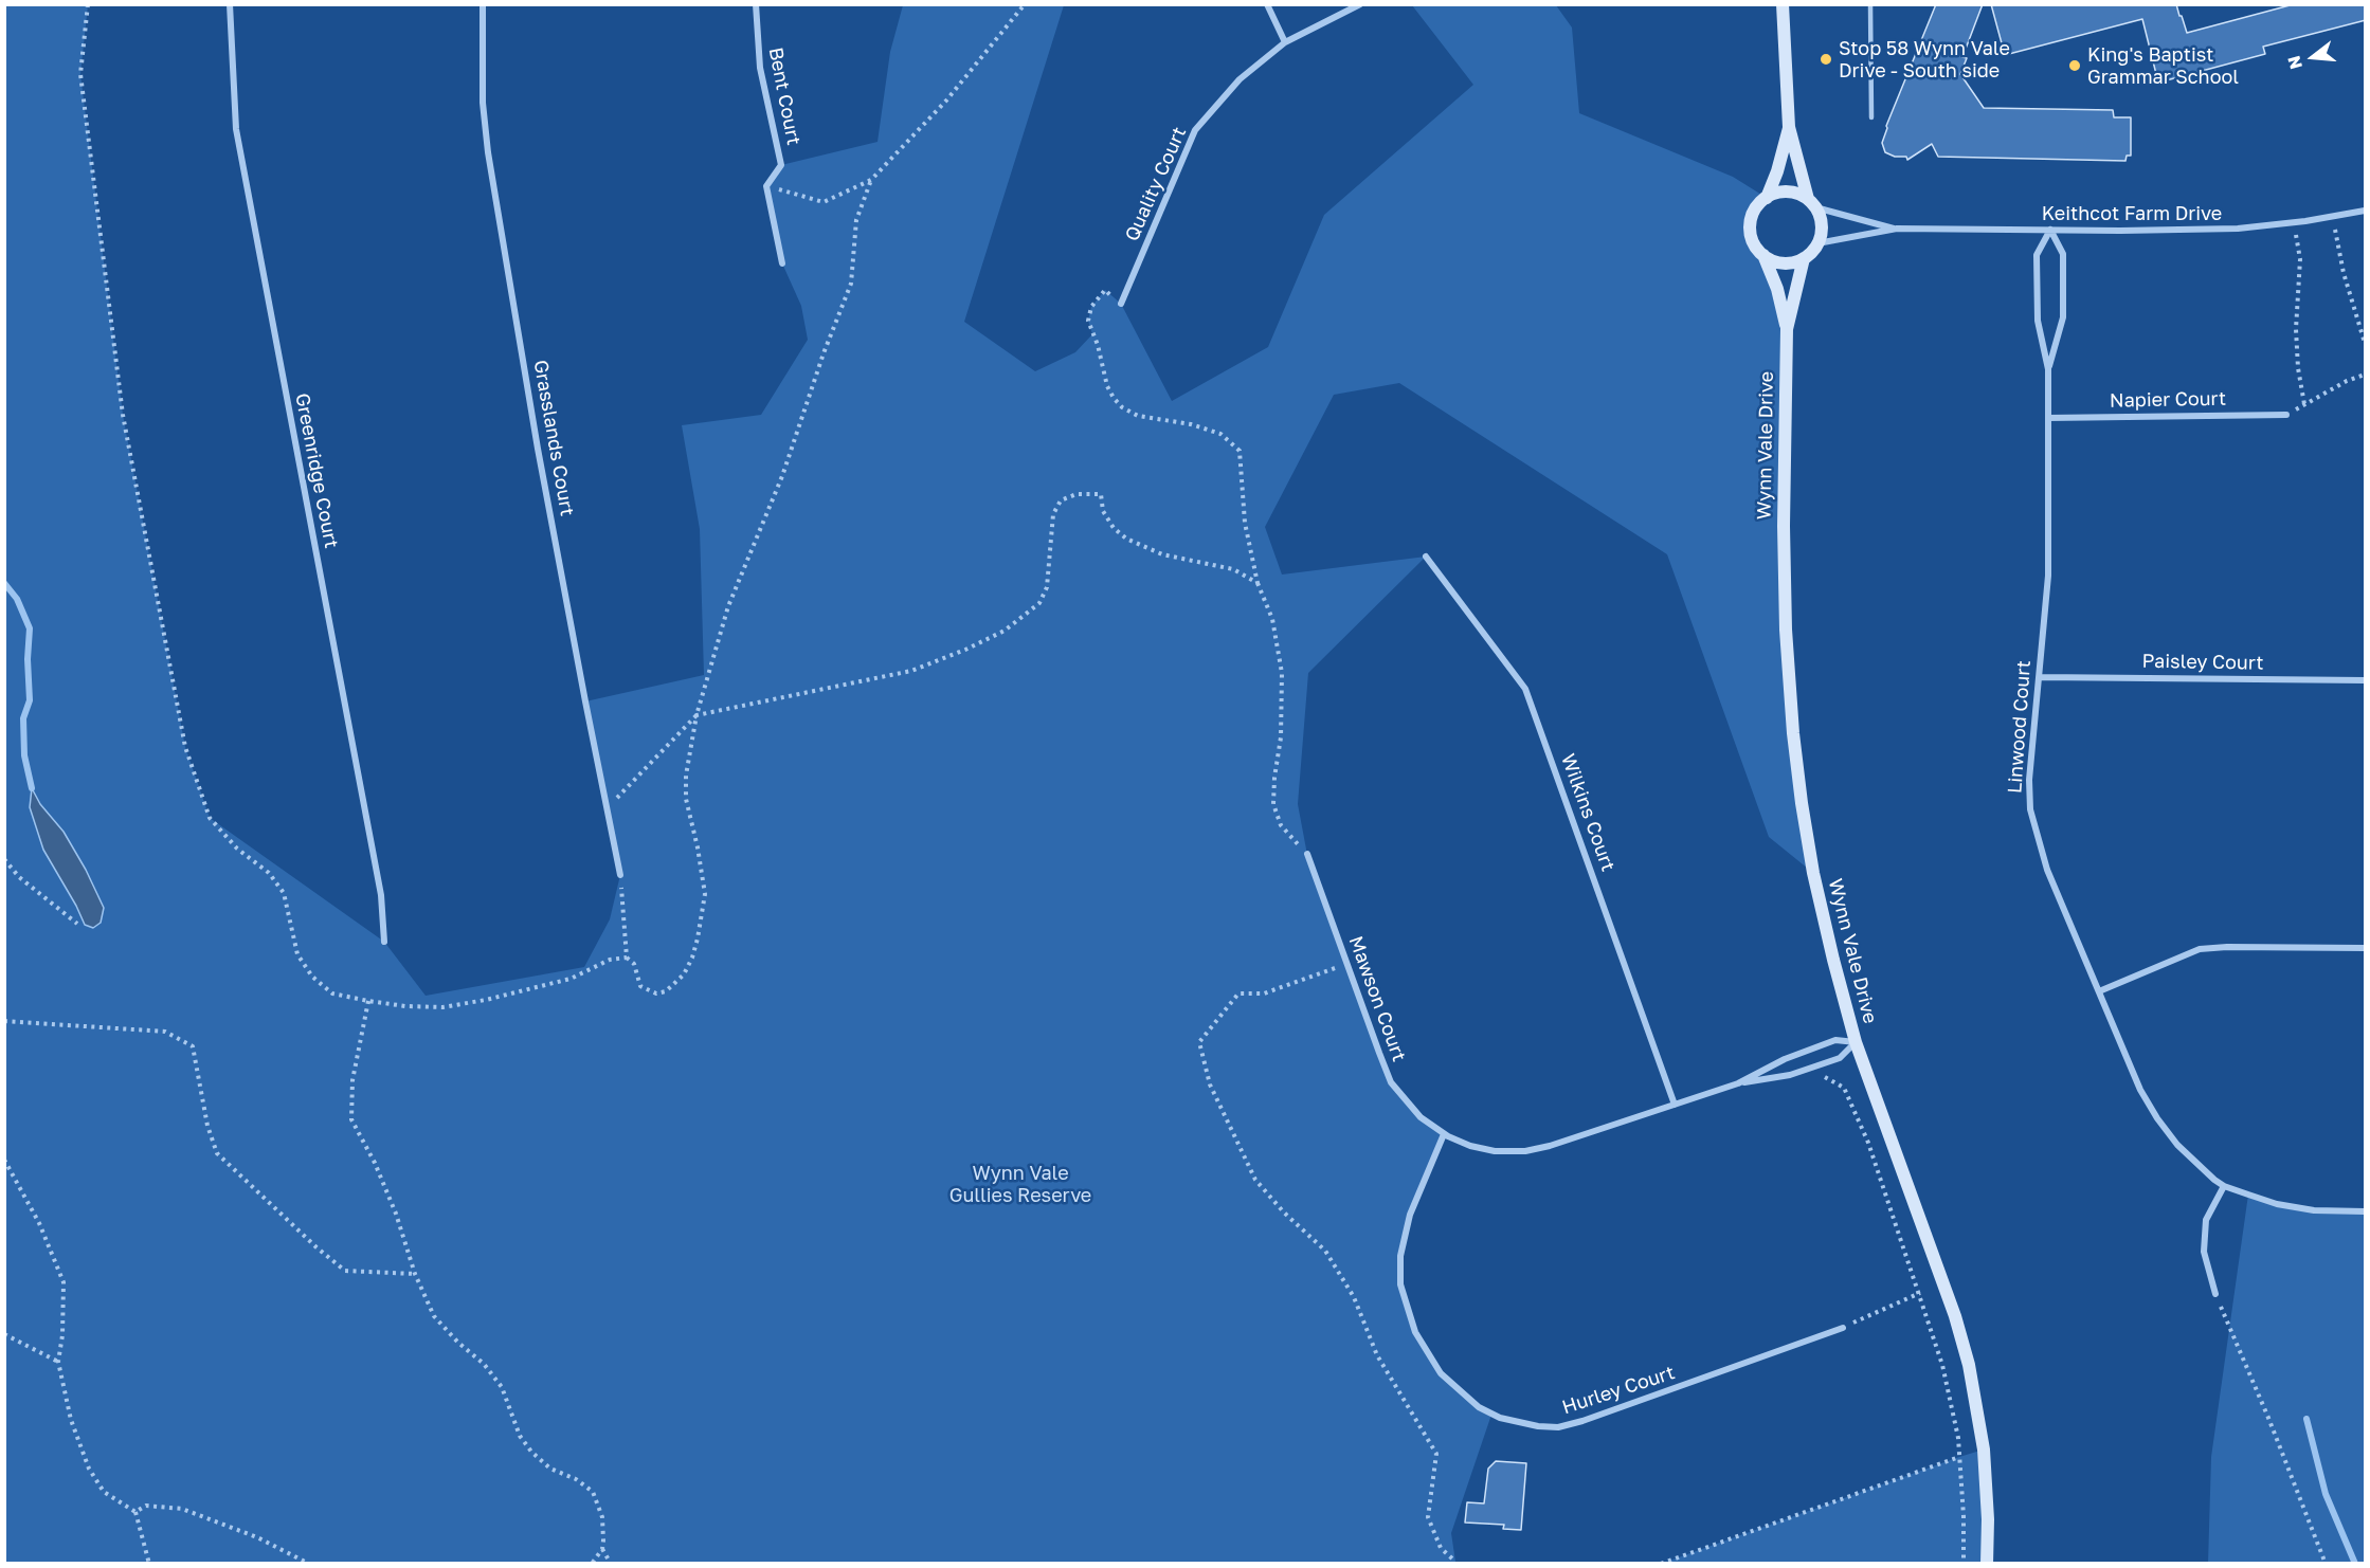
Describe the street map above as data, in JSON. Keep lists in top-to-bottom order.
{
  "streets": {
    "main road": ["Wynn Vale Drive"],
    "street": [
      "Bent Court",
      "Quality Court",
      "Keithcot Farm Drive",
      "Napier Court",
      "Grasslands Court",
      "Greenridge Court",
      "Paisley Court",
      "Linwood Court",
      "Wilkins Court",
      "Mawson Court",
      "Hurley Court"
    ]
  },
  "crossings": [
    ["Keithcot Farm Drive", "Wynn Vale Drive"],
    ["Keithcot Farm Drive", "Linwood Court"],
    ["Napier Court", "Linwood Court"],
    ["Wynn Vale Drive", "Mawson Court"],
    ["Paisley Court", "Linwood Court"],
    ["Wilkins Court", "Mawson Court"],
    ["Mawson Court", "Hurley Court"]
  ],
  "parks": ["Wynn Vale Gullies Reserve"],
  "places": ["Stop 58 Wynn Vale Drive - South side", "King's Baptist Grammar School"],
  "north": "left"
}
